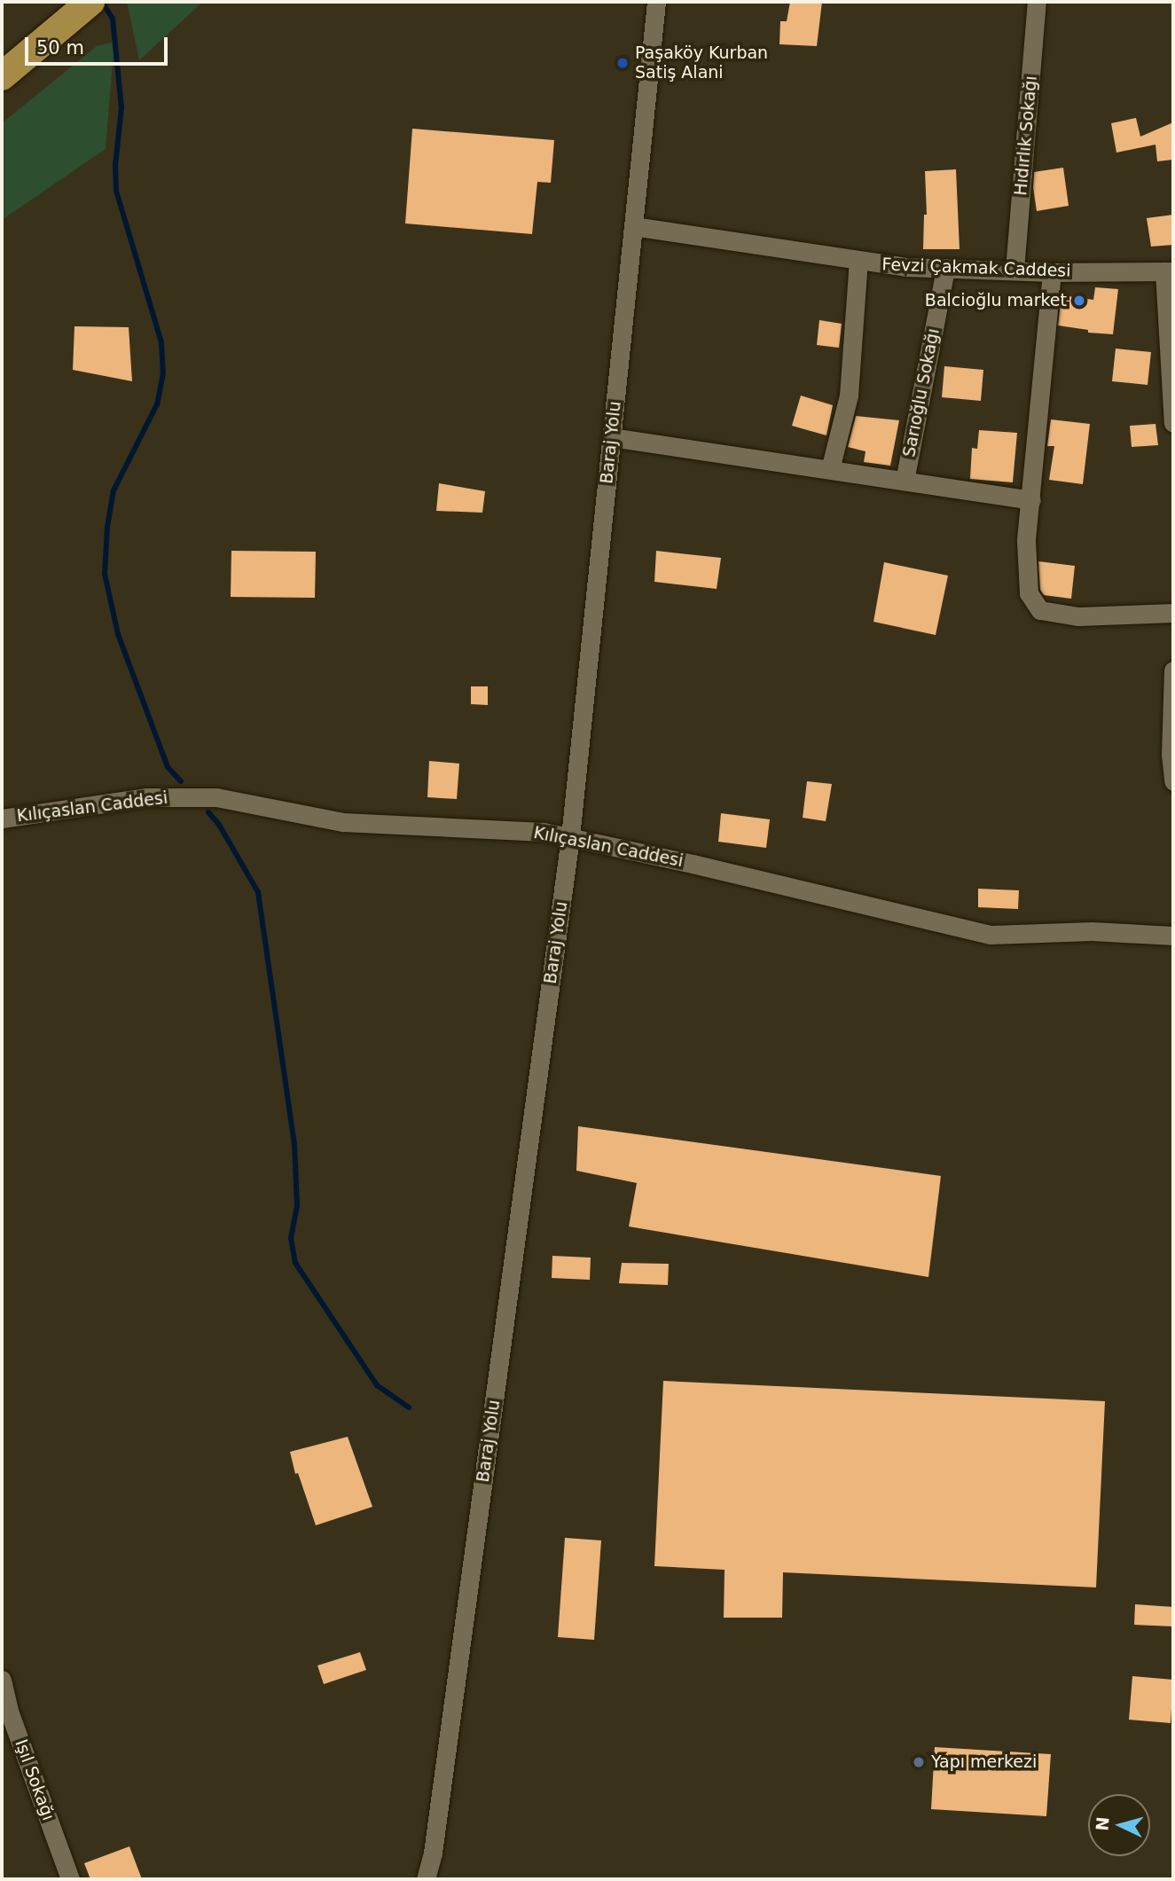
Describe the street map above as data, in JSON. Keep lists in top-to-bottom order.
{
  "streets": {
    "street": [
      "Hıdırlık Sokağı",
      "Fevzi Çakmak Caddesi",
      "Sarıoğlu Sokağı",
      "Baraj Yolu",
      "Kılıçaslan Caddesi",
      "Işıl Sokağı"
    ]
  },
  "crossings": [
    ["Hıdırlık Sokağı", "Fevzi Çakmak Caddesi"],
    ["Fevzi Çakmak Caddesi", "Sarıoğlu Sokağı"],
    ["Fevzi Çakmak Caddesi", "Baraj Yolu"],
    ["Baraj Yolu", "Kılıçaslan Caddesi"]
  ],
  "places": ["Paşaköy Kurban Satiş Alani", "Balcioğlu market", "Yapı merkezi"],
  "scale_bar": "50 m",
  "north": "left"
}
